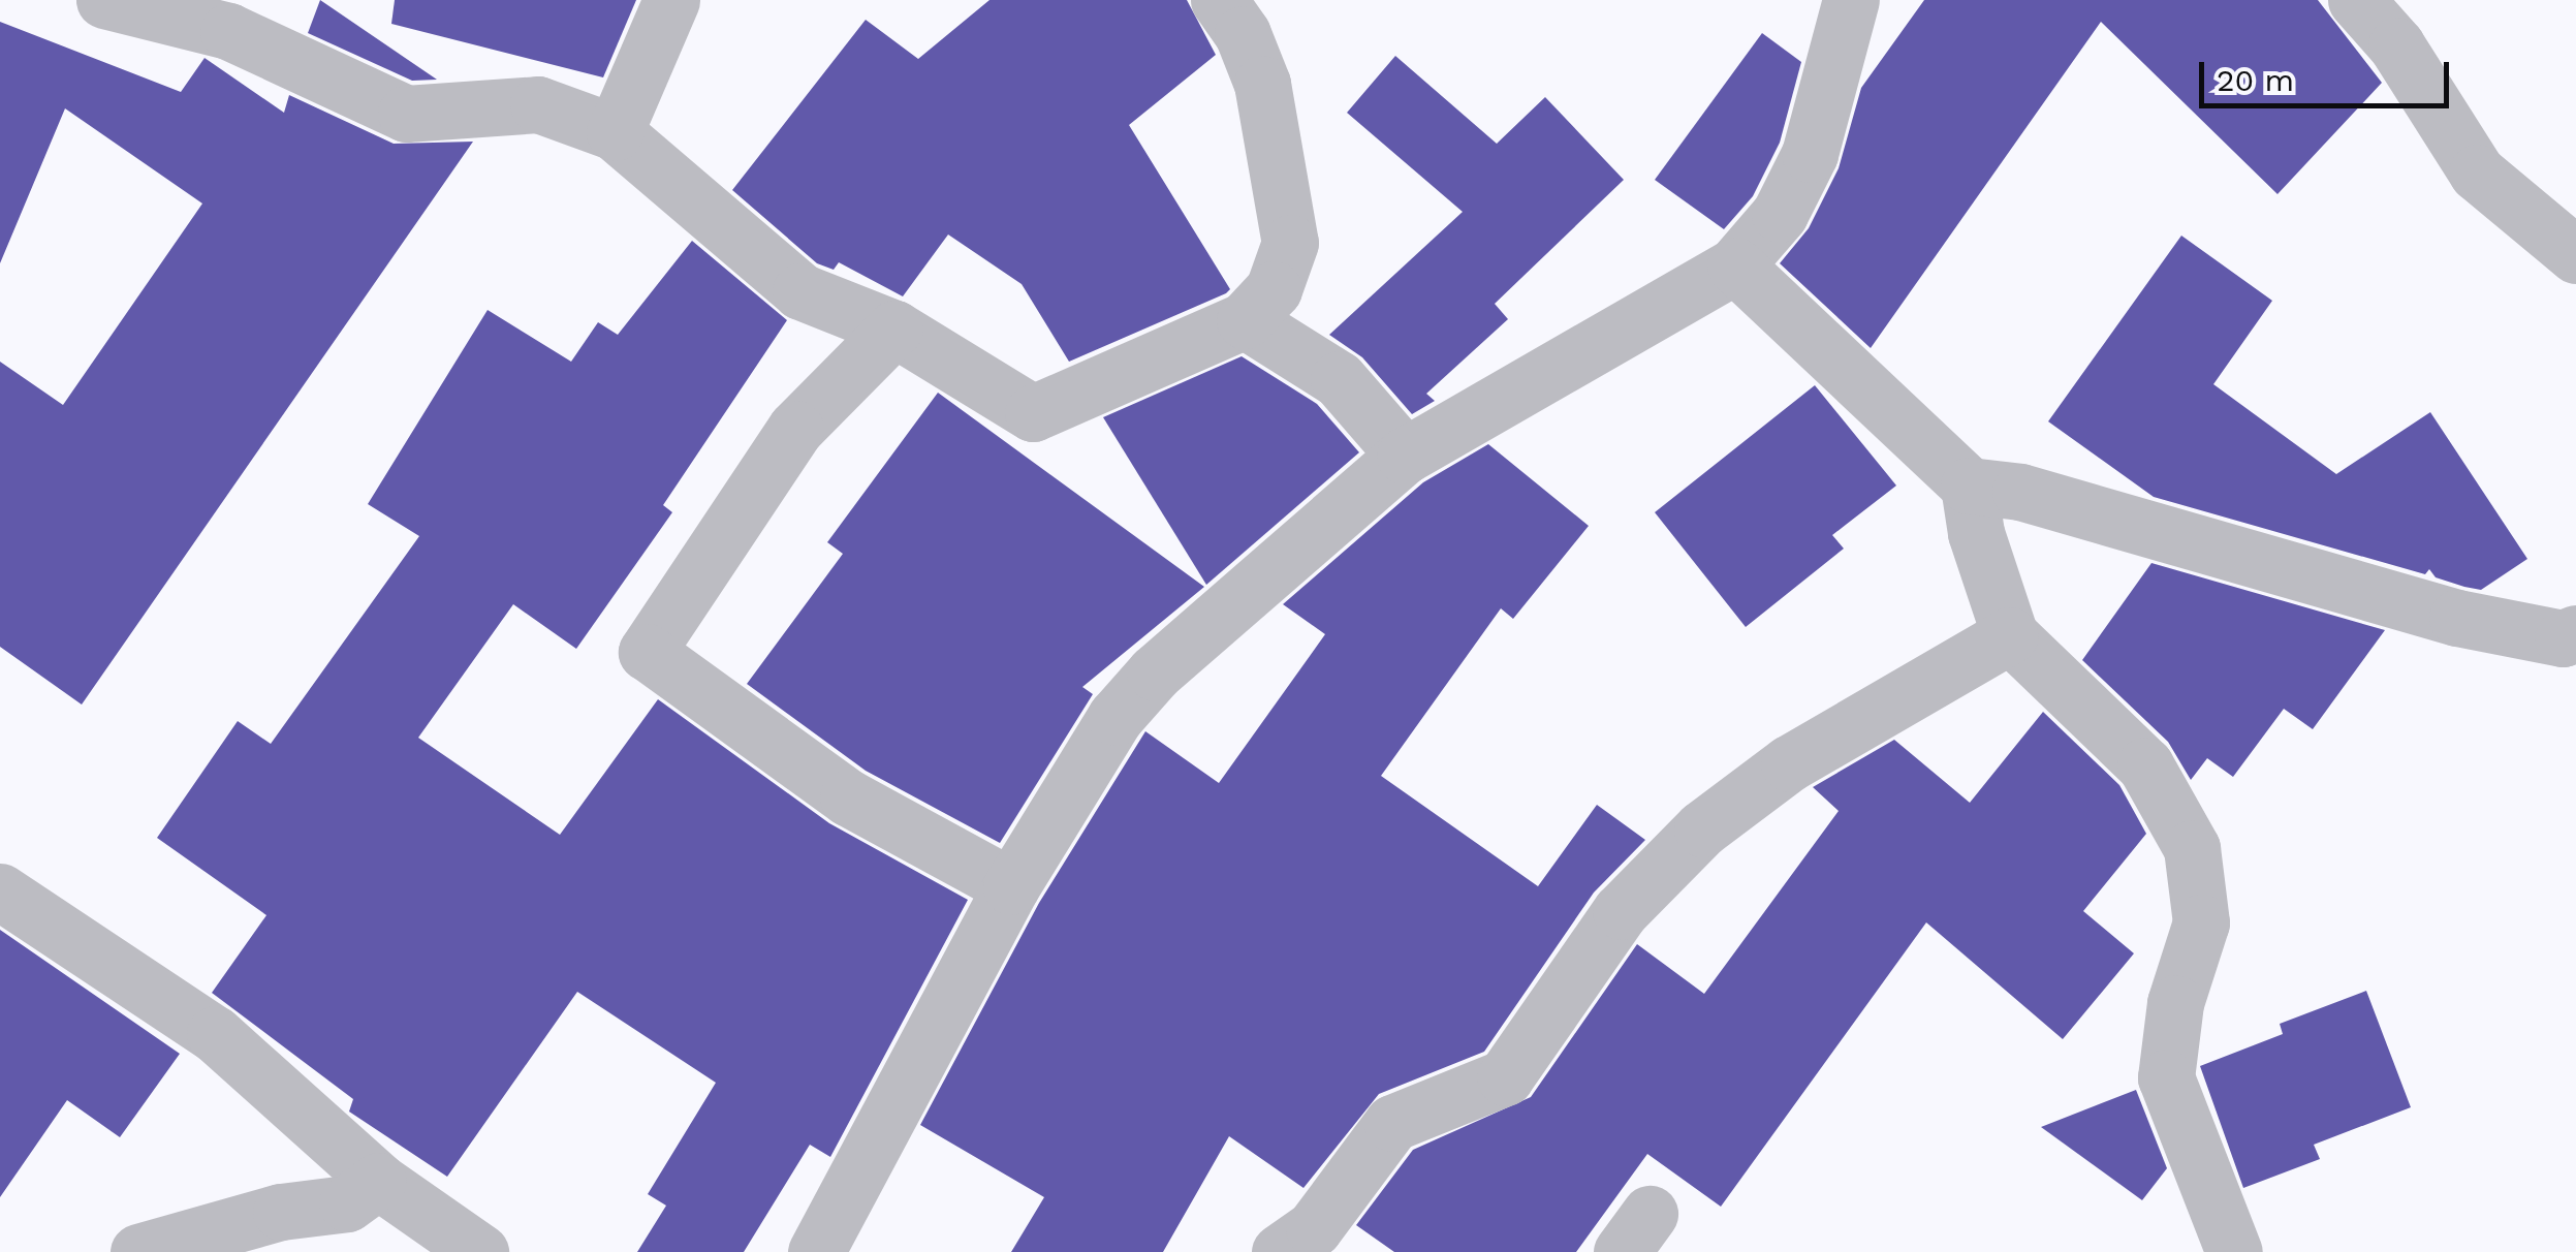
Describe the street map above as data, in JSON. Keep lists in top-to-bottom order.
{
  "scale_bar": "20 m"
}
